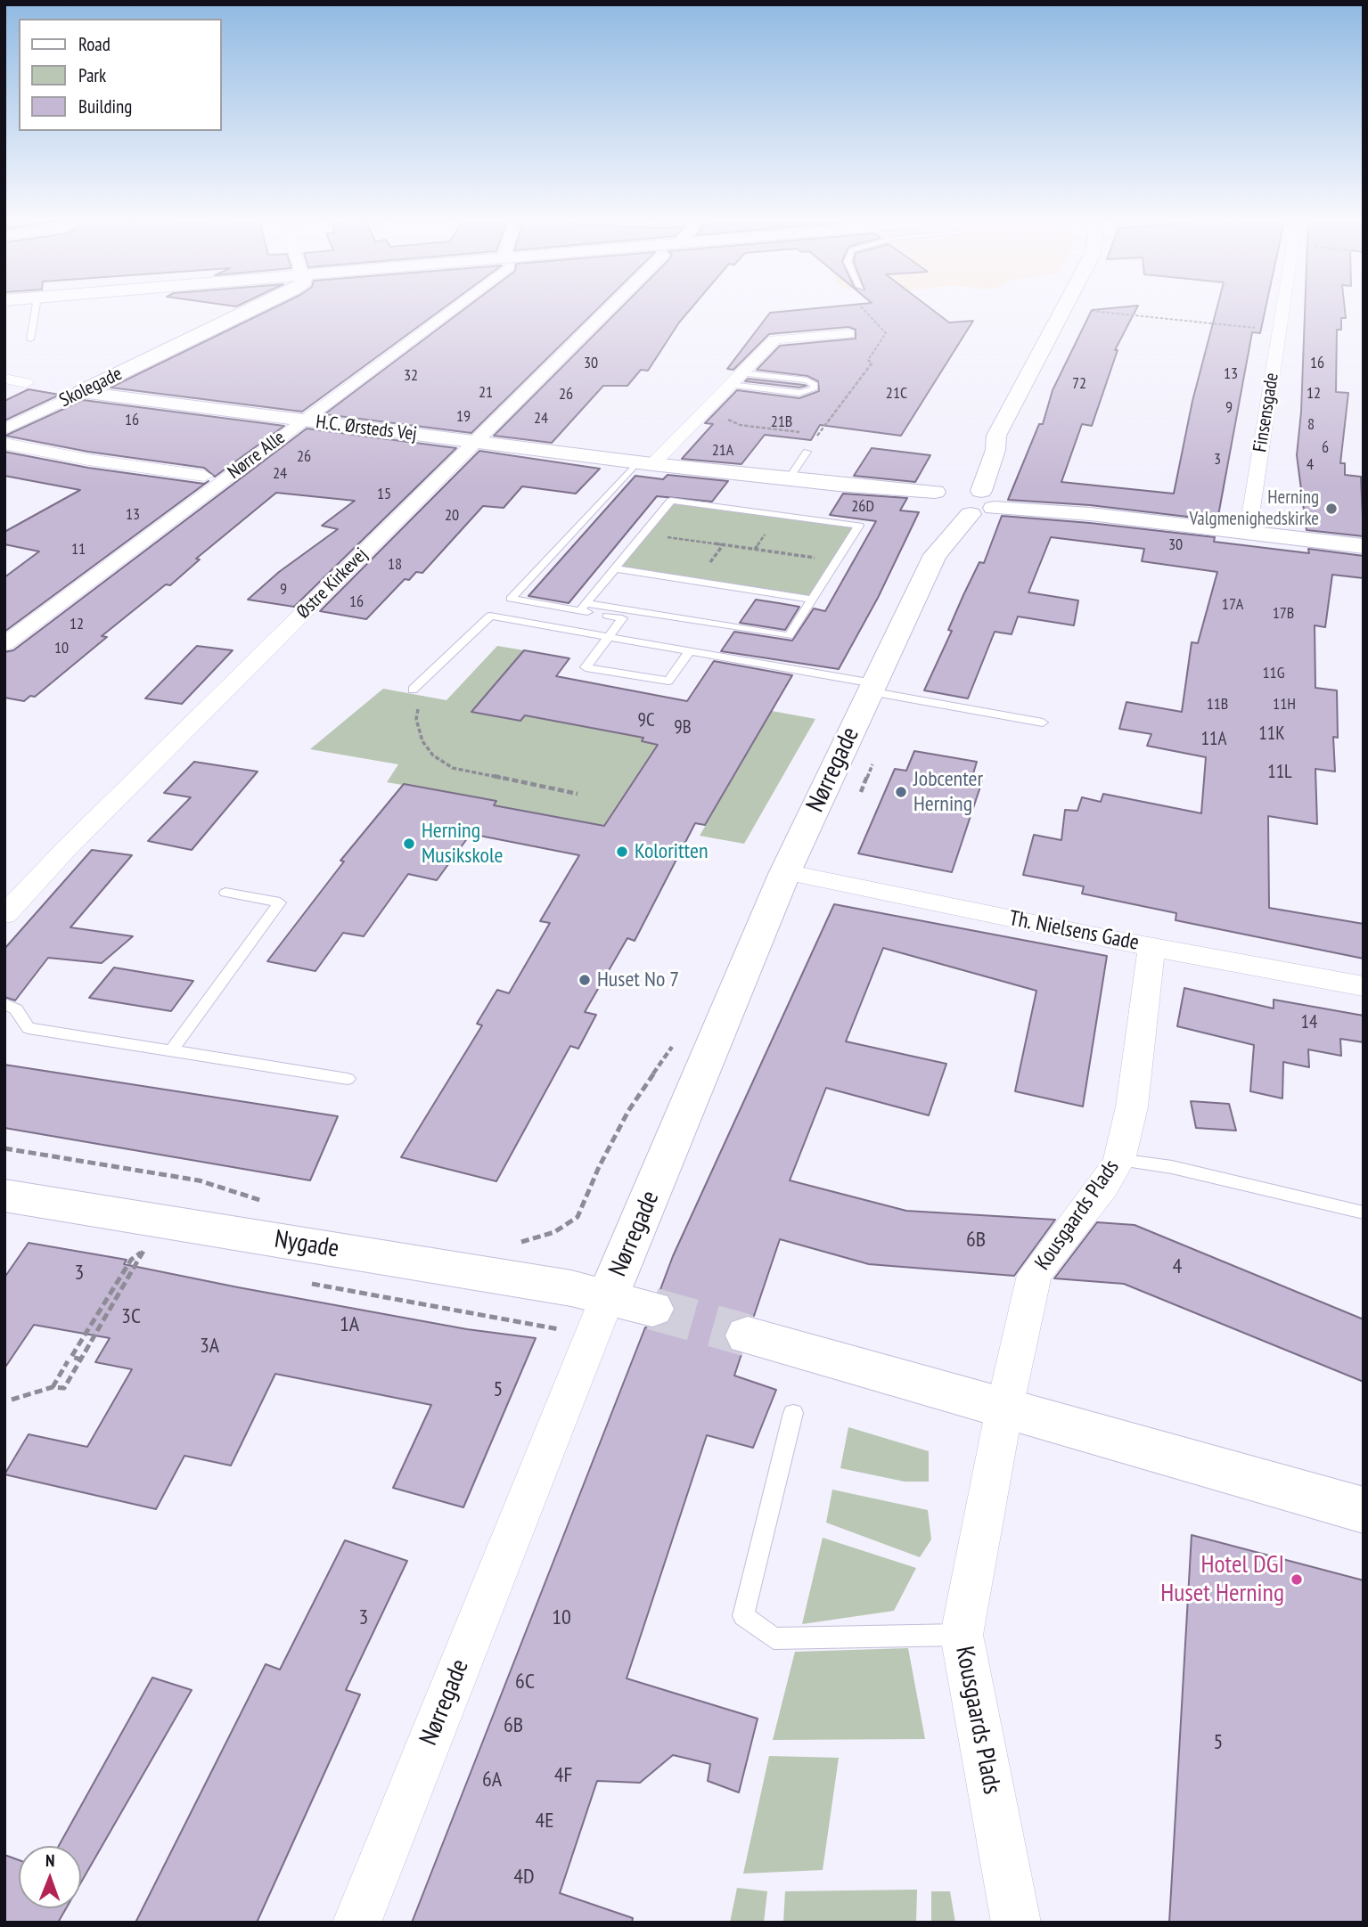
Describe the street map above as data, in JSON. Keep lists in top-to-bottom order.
{
  "streets": {
    "street": [
      "Skolegade",
      "Finsensgade",
      "H.C. Ørsteds Vej",
      "Nørre Alle",
      "Østre Kirkevej",
      "Nørregade",
      "Th. Nielsens Gade",
      "Kousgaards Plads",
      "Nygade"
    ]
  },
  "crossings": [
    ["Skolegade", "H.C. Ørsteds Vej"],
    ["Finsensgade", "H.C. Ørsteds Vej"],
    ["H.C. Ørsteds Vej", "Nørre Alle"],
    ["H.C. Ørsteds Vej", "Østre Kirkevej"],
    ["H.C. Ørsteds Vej", "Nørregade"],
    ["Nørregade", "Th. Nielsens Gade"],
    ["Nørregade", "Nygade"],
    ["Th. Nielsens Gade", "Kousgaards Plads"]
  ],
  "places": [
    "Herning Valgmenighedskirke",
    "Jobcenter Herning",
    "Herning Musikskole",
    "Koloritten",
    "Huset No 7",
    "Hotel DGI Huset Herning"
  ],
  "house_numbers": [
    "30",
    "16",
    "13",
    "32",
    "72",
    "21",
    "21C",
    "12",
    "26",
    "9",
    "19",
    "24",
    "16",
    "21B",
    "8",
    "6",
    "21A",
    "26",
    "3",
    "4",
    "24",
    "15",
    "26D",
    "13",
    "20",
    "30",
    "11",
    "18",
    "9",
    "16",
    "17A",
    "17B",
    "12",
    "10",
    "11G",
    "11B",
    "11H",
    "9C",
    "9B",
    "11K",
    "11A",
    "11L",
    "14",
    "6B",
    "4",
    "3",
    "3C",
    "1A",
    "3A",
    "5",
    "3",
    "10",
    "6C",
    "6B",
    "5",
    "4F",
    "6A",
    "4E",
    "4D"
  ],
  "legend": ["Road", "Park", "Building"],
  "north": "top"
}
